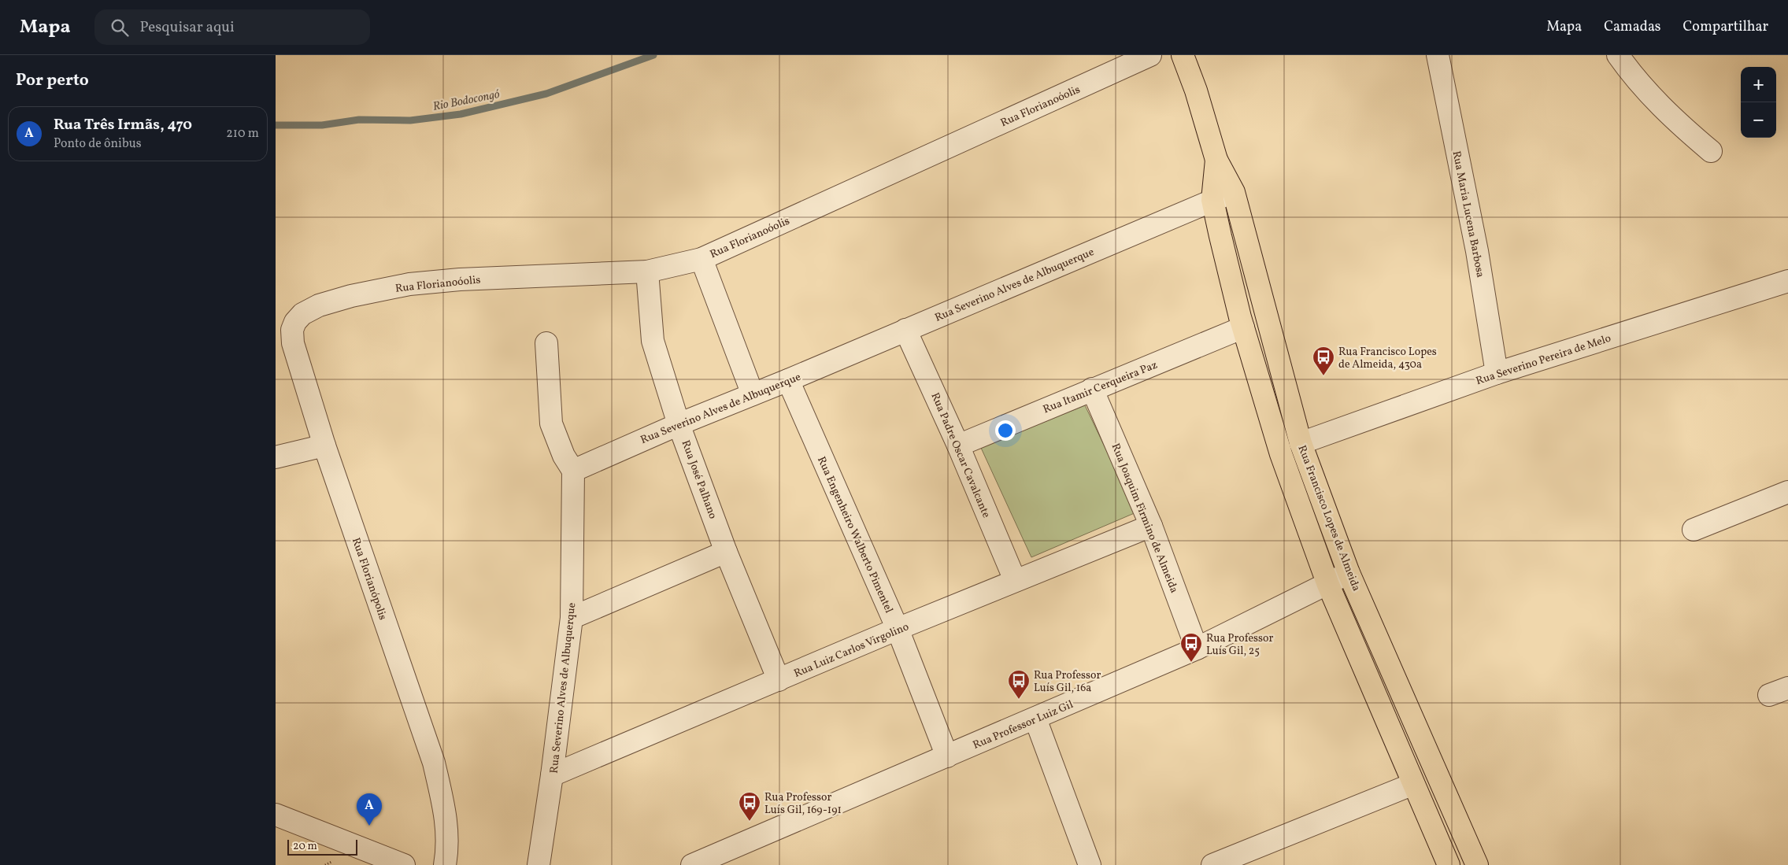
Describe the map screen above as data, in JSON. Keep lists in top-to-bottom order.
{
  "streets": {
    "main road": ["Rua Francisco Lopes de Almeida"],
    "street": [
      "Rua Florianoóolis",
      "Rua Maria Lucena Barbosa",
      "Rua Severino Alves de Albuquerque",
      "Rua Severino Pereira de Melo",
      "Rua Itamir Cerqueira Paz",
      "Rua Padre Oscar Cavalcante",
      "Rua José Palhano",
      "Rua Joaquim Firmino de Almeida",
      "Rua Engenheiro Walberto Pimentel",
      "Rua Florianópolis",
      "Rua Luiz Carlos Virgolino",
      "Rua Professor Luiz Gil"
    ]
  },
  "crossings": [
    ["Rua Florianoóolis", "Rua José Palhano"],
    ["Rua Florianoóolis", "Rua Florianópolis"],
    ["Rua Maria Lucena Barbosa", "Rua Severino Pereira de Melo"],
    ["Rua Severino Alves de Albuquerque", "Rua Padre Oscar Cavalcante"],
    ["Rua Severino Alves de Albuquerque", "Rua José Palhano"],
    ["Rua Severino Alves de Albuquerque", "Rua Francisco Lopes de Almeida"],
    ["Rua Severino Alves de Albuquerque", "Rua Engenheiro Walberto Pimentel"],
    ["Rua Severino Alves de Albuquerque", "Rua Luiz Carlos Virgolino"],
    ["Rua Severino Pereira de Melo", "Rua Francisco Lopes de Almeida"],
    ["Rua Itamir Cerqueira Paz", "Rua Padre Oscar Cavalcante"],
    ["Rua Itamir Cerqueira Paz", "Rua Joaquim Firmino de Almeida"],
    ["Rua Itamir Cerqueira Paz", "Rua Francisco Lopes de Almeida"],
    ["Rua Padre Oscar Cavalcante", "Rua Luiz Carlos Virgolino"],
    ["Rua José Palhano", "Rua Luiz Carlos Virgolino"],
    ["Rua Joaquim Firmino de Almeida", "Rua Luiz Carlos Virgolino"],
    ["Rua Joaquim Firmino de Almeida", "Rua Professor Luiz Gil"],
    ["Rua Francisco Lopes de Almeida", "Rua Professor Luiz Gil"],
    ["Rua Engenheiro Walberto Pimentel", "Rua Luiz Carlos Virgolino"],
    ["Rua Engenheiro Walberto Pimentel", "Rua Professor Luiz Gil"]
  ],
  "water": ["Rio Bodocongó"],
  "places": {
    "bus stop": [
      "Rua Francisco Lopes de Almeida, 430a",
      "Rua Professor Luís Gil, 25",
      "Rua Professor Luís Gil, 16a",
      "Rua Professor Luís Gil, 169-191"
    ]
  },
  "scale_bar": "20 m",
  "page": {
    "header": "Mapa",
    "search": "Pesquisar aqui",
    "nav": ["Mapa", "Camadas", "Compartilhar"],
    "heading": "Por perto",
    "map_buttons": ["+", "−"],
    "list": [
      {
        "mark": "A",
        "name": "Rua Três Irmãs, 470",
        "note": "Ponto de ônibus",
        "value": "210 m"
      }
    ],
    "pins": "A",
    "scale": "20 m"
  }
}
